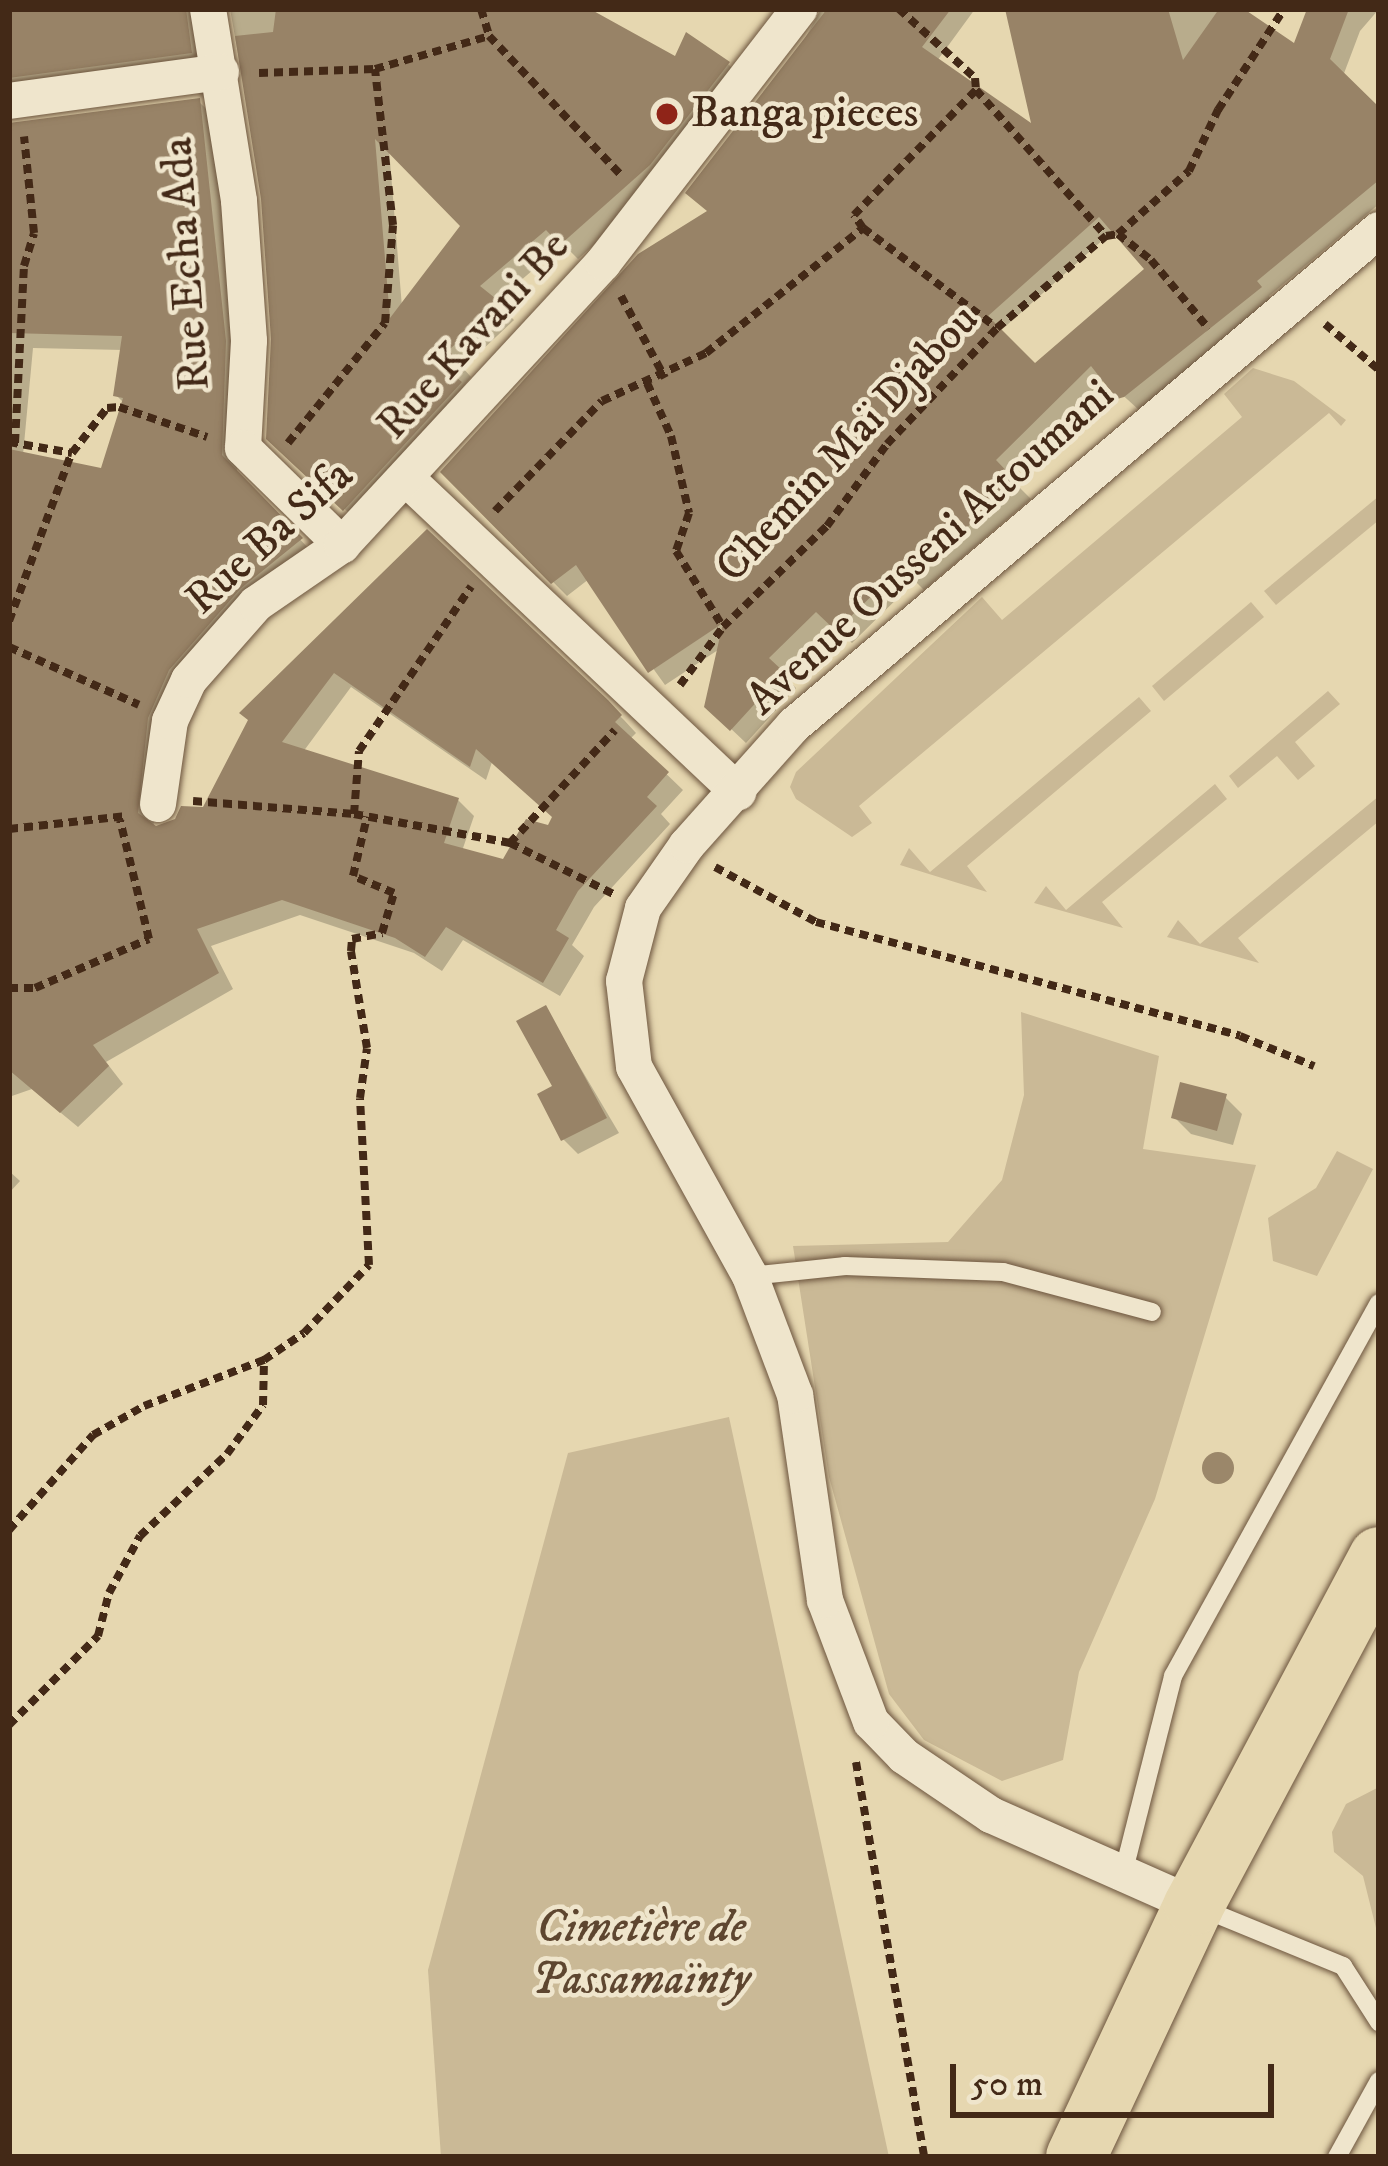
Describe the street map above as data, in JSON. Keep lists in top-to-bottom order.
{
  "streets": {
    "street": [
      "Rue Echa Ada",
      "Rue Kavani Be",
      "Rue Ba Sifa",
      "Avenue Ousseni Attoumani"
    ],
    "path": ["Chemin Maï Djabou"]
  },
  "crossings": [
    ["Rue Kavani Be", "Chemin Maï Djabou"],
    ["Rue Kavani Be", "Rue Ba Sifa"],
    ["Rue Kavani Be", "Avenue Ousseni Attoumani"]
  ],
  "parks": ["Cimetière de Passamaïnty"],
  "places": ["Banga pieces"],
  "scale_bar": "50 m"
}
